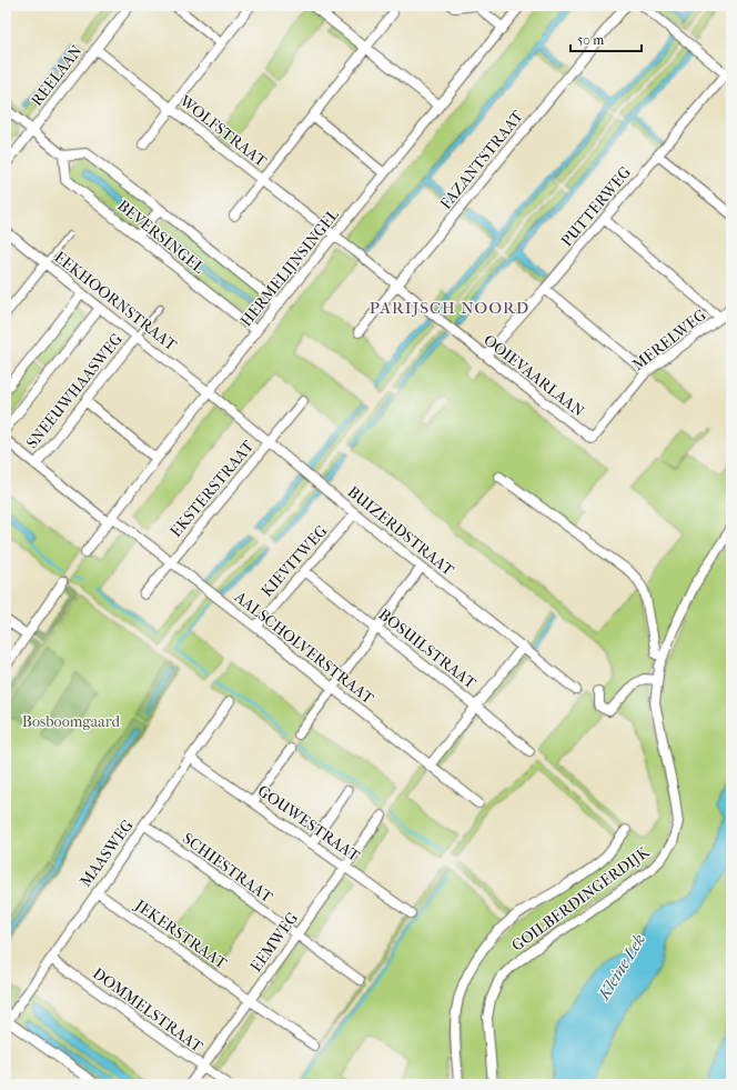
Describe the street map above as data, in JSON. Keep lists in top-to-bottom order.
{
  "streets": {
    "street": [
      "REELAAN",
      "WOLFSTRAAT",
      "FAZANTSTRAAT",
      "PUTTERWEG",
      "BEVERSINGEL",
      "HERMELIJNSINGEL",
      "EEKHOORNSTRAAT",
      "MERELWEG",
      "OOIEVAARLAAN",
      "SNEEUWHAASWEG",
      "EKSTERSTRAAT",
      "BUIZERDSTRAAT",
      "KIEVITWEG",
      "AALSCHOLVERSTRAAT",
      "BOSUILSTRAAT",
      "GOUWESTRAAT",
      "MAASWEG",
      "SCHIESTRAAT",
      "GOILBERDINGERDIJK",
      "JEKERSTRAAT",
      "EEMWEG",
      "DOMMELSTRAAT"
    ]
  },
  "crossings": [
    ["REELAAN", "WOLFSTRAAT"],
    ["WOLFSTRAAT", "HERMELIJNSINGEL"],
    ["WOLFSTRAAT", "OOIEVAARLAAN"],
    ["FAZANTSTRAAT", "OOIEVAARLAAN"],
    ["PUTTERWEG", "OOIEVAARLAAN"],
    ["BEVERSINGEL", "HERMELIJNSINGEL"],
    ["HERMELIJNSINGEL", "EEKHOORNSTRAAT"],
    ["HERMELIJNSINGEL", "OOIEVAARLAAN"],
    ["HERMELIJNSINGEL", "BUIZERDSTRAAT"],
    ["HERMELIJNSINGEL", "AALSCHOLVERSTRAAT"],
    ["EEKHOORNSTRAAT", "SNEEUWHAASWEG"],
    ["EEKHOORNSTRAAT", "BUIZERDSTRAAT"],
    ["MERELWEG", "OOIEVAARLAAN"],
    ["SNEEUWHAASWEG", "AALSCHOLVERSTRAAT"],
    ["EKSTERSTRAAT", "BUIZERDSTRAAT"],
    ["EKSTERSTRAAT", "AALSCHOLVERSTRAAT"],
    ["BUIZERDSTRAAT", "KIEVITWEG"],
    ["KIEVITWEG", "AALSCHOLVERSTRAAT"],
    ["KIEVITWEG", "BOSUILSTRAAT"],
    ["GOUWESTRAAT", "MAASWEG"],
    ["GOUWESTRAAT", "EEMWEG"],
    ["MAASWEG", "SCHIESTRAAT"],
    ["MAASWEG", "JEKERSTRAAT"],
    ["MAASWEG", "DOMMELSTRAAT"],
    ["SCHIESTRAAT", "EEMWEG"],
    ["JEKERSTRAAT", "EEMWEG"],
    ["EEMWEG", "DOMMELSTRAAT"]
  ],
  "districts": ["PARIJSCH NOORD"],
  "water": ["Kleine Lek"],
  "parks": ["Bosboomgaard"],
  "scale_bar": "50 m"
}
